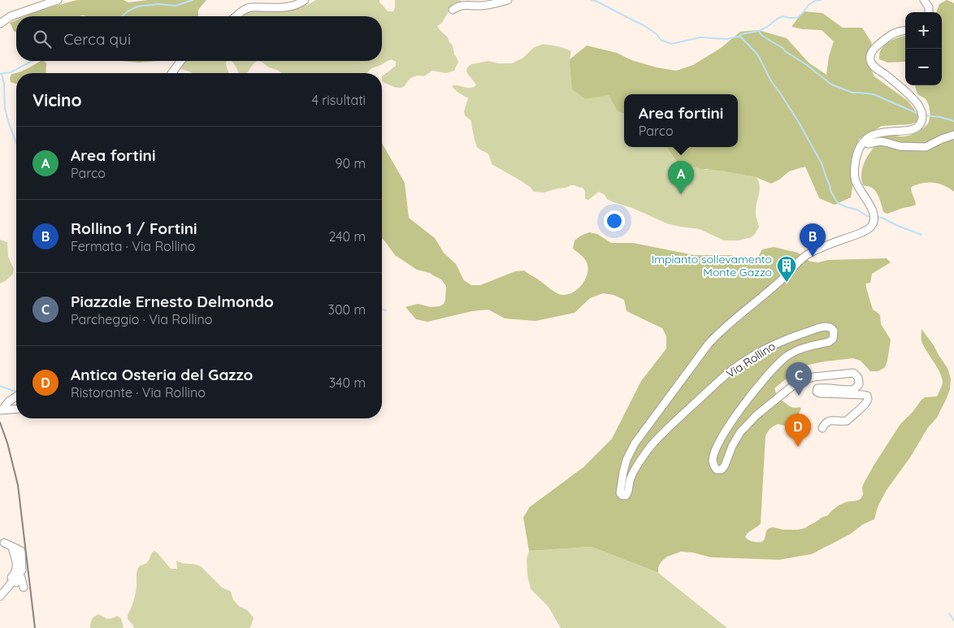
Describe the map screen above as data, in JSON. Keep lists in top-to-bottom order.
{
  "streets": {
    "street": ["Via Rollino"]
  },
  "places": {
    "building": ["Impianto sollevamento Monte Gazzo"]
  },
  "page": {
    "map_buttons": ["+", "−"],
    "search": "Cerca qui",
    "heading": ["Vicino", "4 risultati"],
    "popup": ["Area fortini", "Parco"],
    "list": [
      {
        "mark": "A",
        "name": "Area fortini",
        "note": "Parco",
        "value": "90 m"
      },
      {
        "mark": "B",
        "name": "Rollino 1 / Fortini",
        "note": "Fermata · Via Rollino",
        "value": "240 m"
      },
      {
        "mark": "C",
        "name": "Piazzale Ernesto Delmondo",
        "note": "Parcheggio · Via Rollino",
        "value": "300 m"
      },
      {
        "mark": "D",
        "name": "Antica Osteria del Gazzo",
        "note": "Ristorante · Via Rollino",
        "value": "340 m"
      }
    ],
    "pins": [
      "A",
      "B",
      "C",
      "D"
    ]
  }
}
